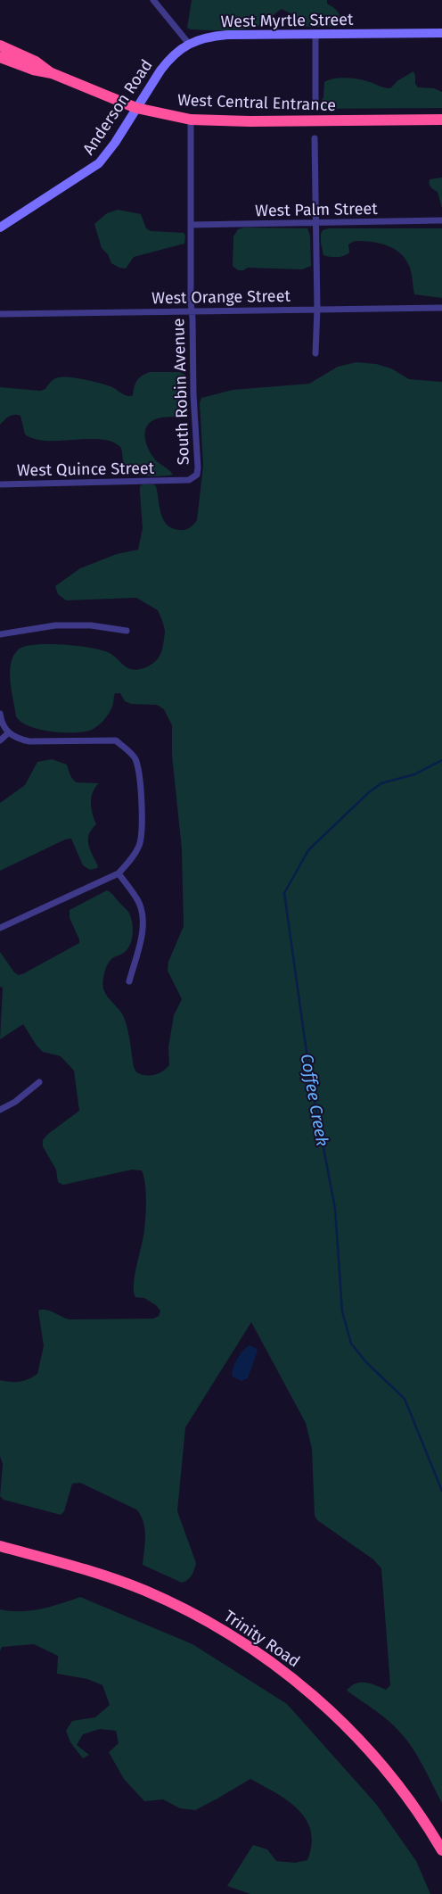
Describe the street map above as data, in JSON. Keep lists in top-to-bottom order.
{
  "streets": {
    "highway": ["West Central Entrance", "Trinity Road"],
    "street": [
      "West Myrtle Street",
      "Anderson Road",
      "West Palm Street",
      "West Orange Street",
      "South Robin Avenue",
      "West Quince Street"
    ]
  },
  "crossings": [
    ["West Myrtle Street", "Anderson Road"],
    ["West Central Entrance", "Anderson Road"],
    ["West Central Entrance", "South Robin Avenue"],
    ["West Palm Street", "South Robin Avenue"],
    ["West Orange Street", "South Robin Avenue"],
    ["South Robin Avenue", "West Quince Street"]
  ],
  "water": ["Coffee Creek"]
}
